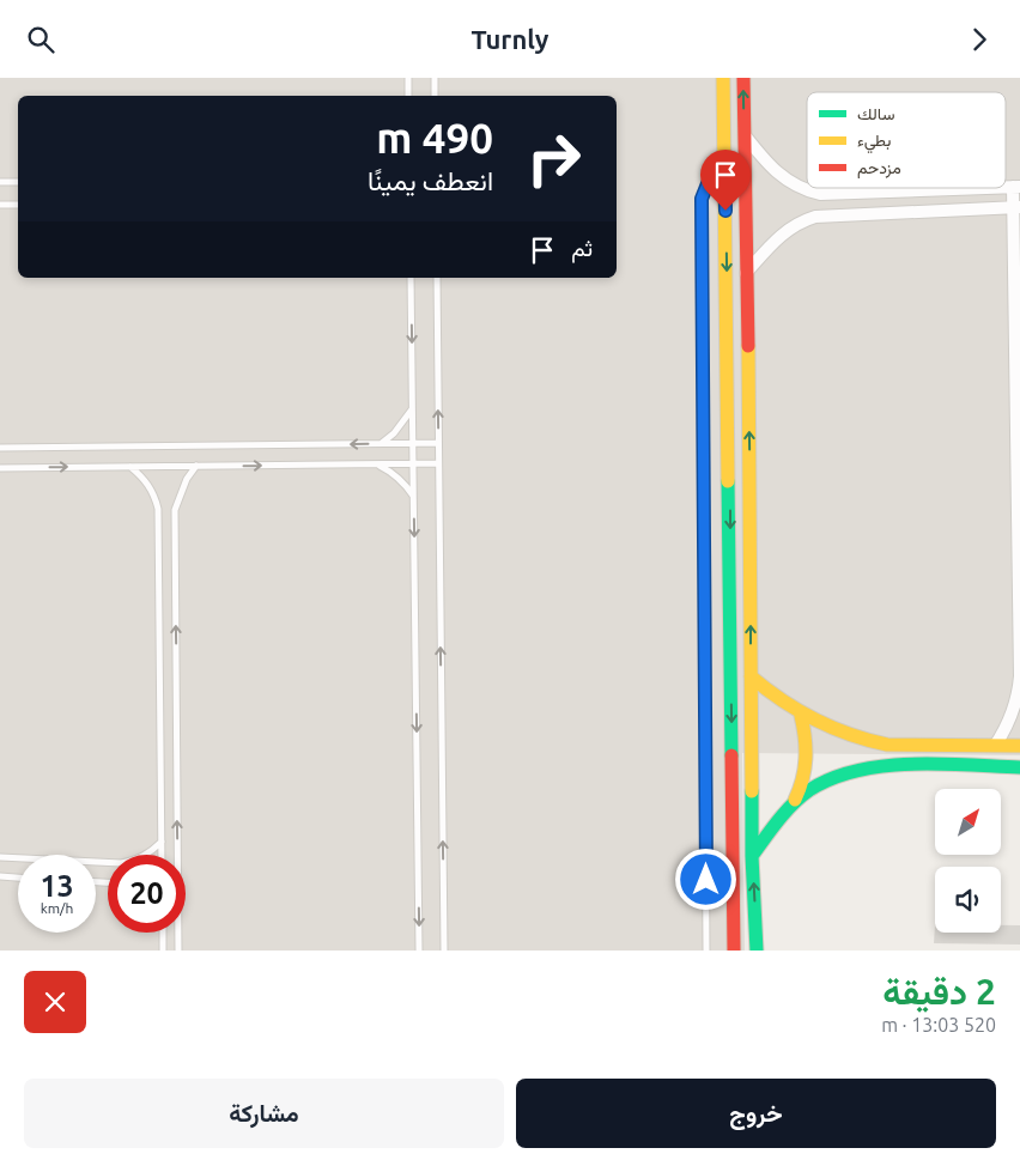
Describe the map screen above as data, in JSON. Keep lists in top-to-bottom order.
{
  "legend": ["سالك", "بطيء", "مزدحم"],
  "north": "top right",
  "page": {
    "header": "Turnly",
    "turn": ["490 m", "انعطف يمينًا"],
    "then": "ثم",
    "speed": "13 km/h",
    "limit": "20",
    "heading": ["2 دقيقة", "520 m · 13:03"],
    "buttons": ["خروج", "مشاركة"]
  }
}
